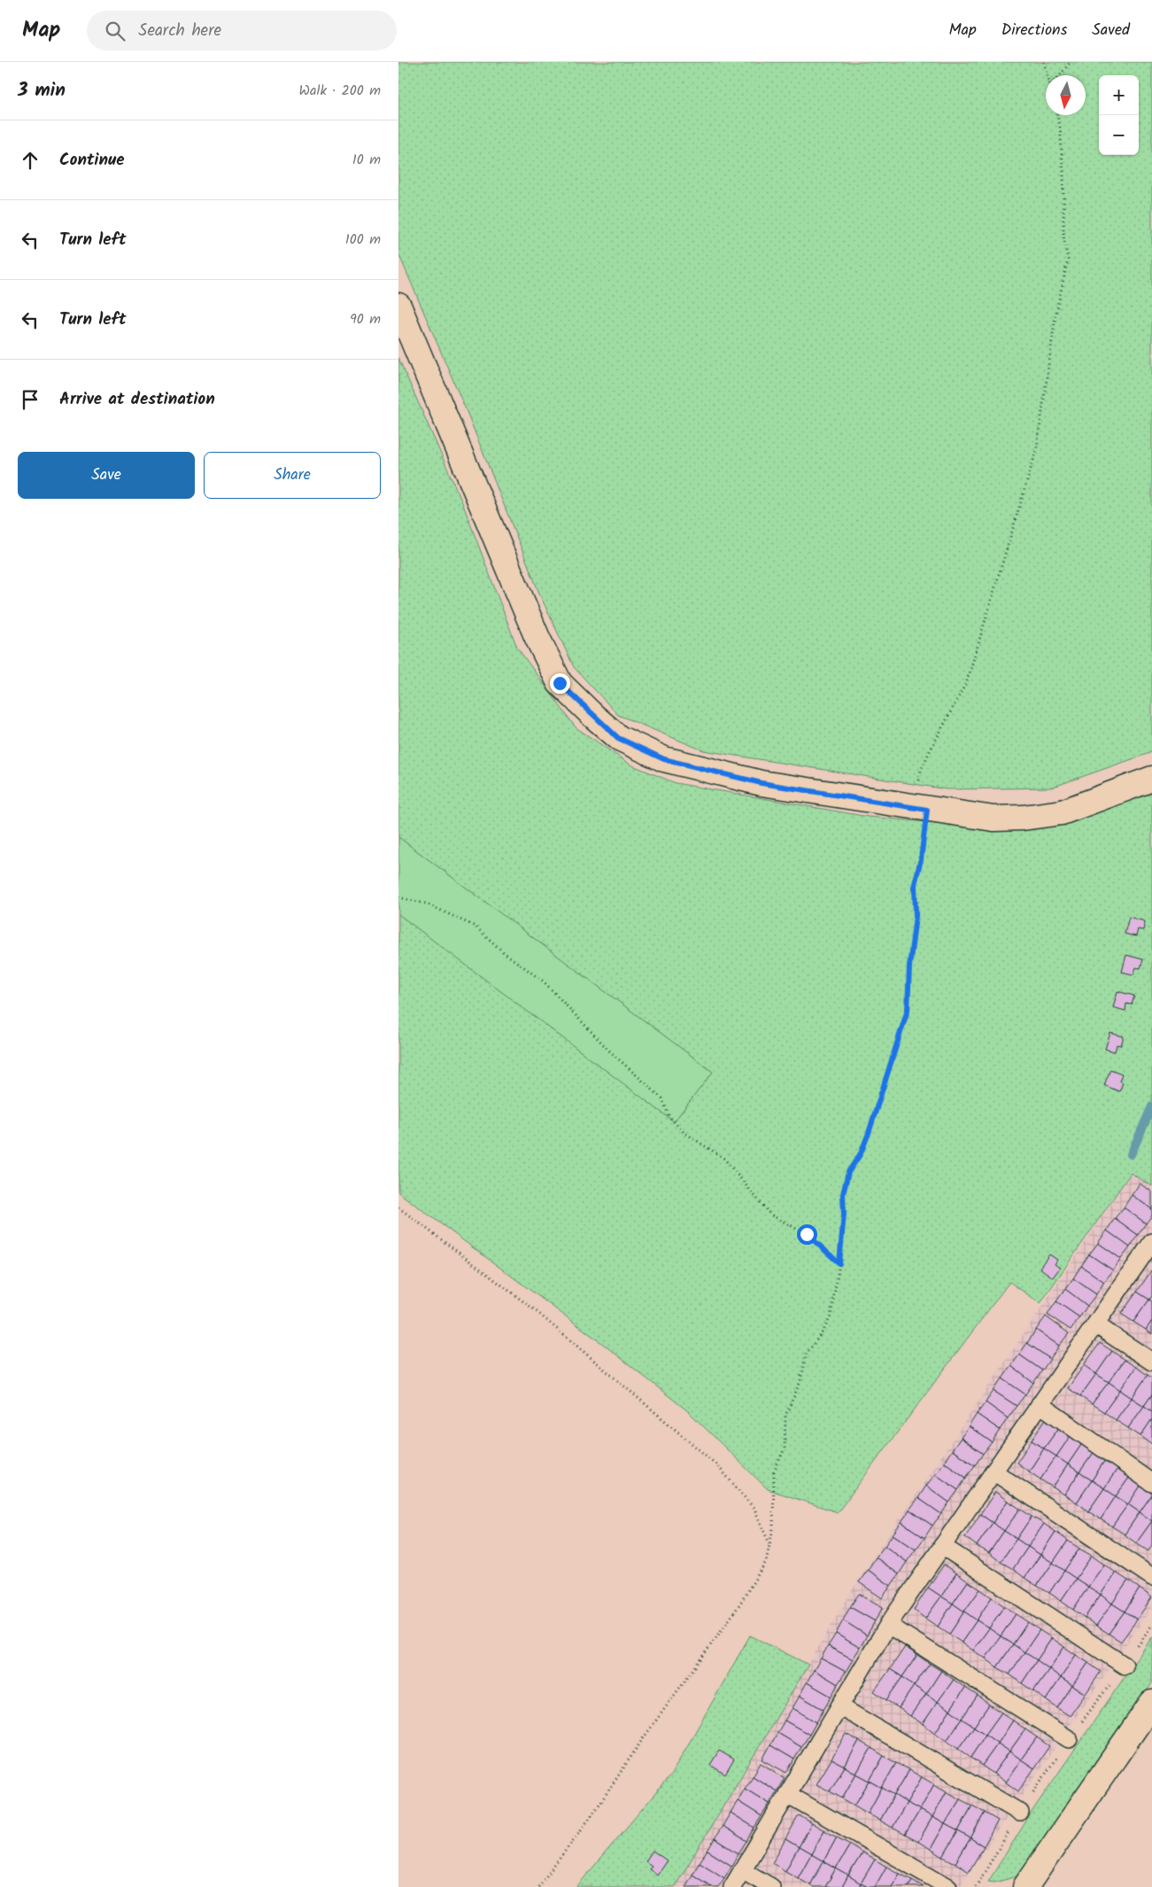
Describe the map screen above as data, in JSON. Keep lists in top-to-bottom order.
{
  "north": "bottom",
  "page": {
    "header": "Map",
    "search": "Search here",
    "nav": ["Map", "Directions", "Saved"],
    "heading": ["3 min", "Walk · 200 m"],
    "map_buttons": ["+", "−"],
    "list": [
      ["Continue", "10 m"],
      ["Turn left", "100 m"],
      ["Turn left", "90 m"],
      "Arrive at destination"
    ],
    "buttons": ["Save", "Share"]
  }
}
